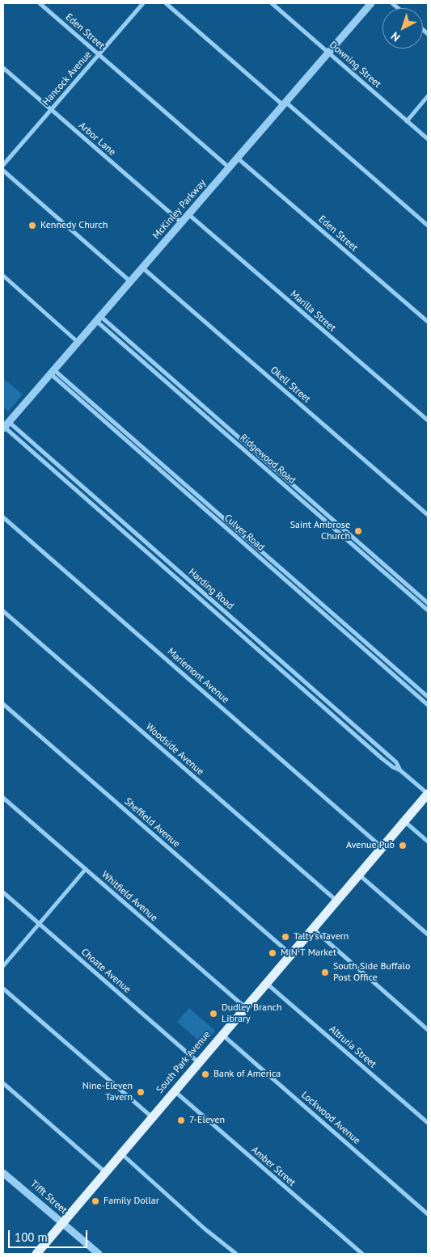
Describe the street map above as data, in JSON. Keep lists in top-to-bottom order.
{
  "streets": {
    "main road": ["South Park Avenue"],
    "street": [
      "Eden Street",
      "Downing Street",
      "Hancock Avenue",
      "Arbor Lane",
      "McKinley Parkway",
      "Marilla Street",
      "Okell Street",
      "Ridgewood Road",
      "Culver Road",
      "Harding Road",
      "Mariemont Avenue",
      "Woodside Avenue",
      "Sheffield Avenue",
      "Whitfield Avenue",
      "Choate Avenue",
      "Altruria Street",
      "Lockwood Avenue",
      "Amber Street",
      "Tifft Street"
    ]
  },
  "crossings": [
    ["Eden Street", "Hancock Avenue"],
    ["Eden Street", "McKinley Parkway"],
    ["Downing Street", "McKinley Parkway"],
    ["Hancock Avenue", "Arbor Lane"],
    ["Arbor Lane", "McKinley Parkway"],
    ["McKinley Parkway", "Marilla Street"],
    ["McKinley Parkway", "Okell Street"],
    ["McKinley Parkway", "Ridgewood Road"],
    ["McKinley Parkway", "Culver Road"],
    ["McKinley Parkway", "Harding Road"],
    ["Harding Road", "South Park Avenue"],
    ["Mariemont Avenue", "South Park Avenue"],
    ["Woodside Avenue", "South Park Avenue"],
    ["Sheffield Avenue", "South Park Avenue"],
    ["Whitfield Avenue", "South Park Avenue"],
    ["Choate Avenue", "South Park Avenue"],
    ["Altruria Street", "South Park Avenue"],
    ["South Park Avenue", "Lockwood Avenue"],
    ["South Park Avenue", "Amber Street"],
    ["South Park Avenue", "Tifft Street"]
  ],
  "places": [
    "Kennedy Church",
    "Saint Ambrose Church",
    "Avenue Pub",
    "Talty's Tavern",
    "M N T Market",
    "South Side Buffalo Post Office",
    "Dudley Branch Library",
    "Bank of America",
    "Nine-Eleven Tavern",
    "7-Eleven",
    "Family Dollar"
  ],
  "scale_bar": "100 m",
  "north": "bottom left"
}
